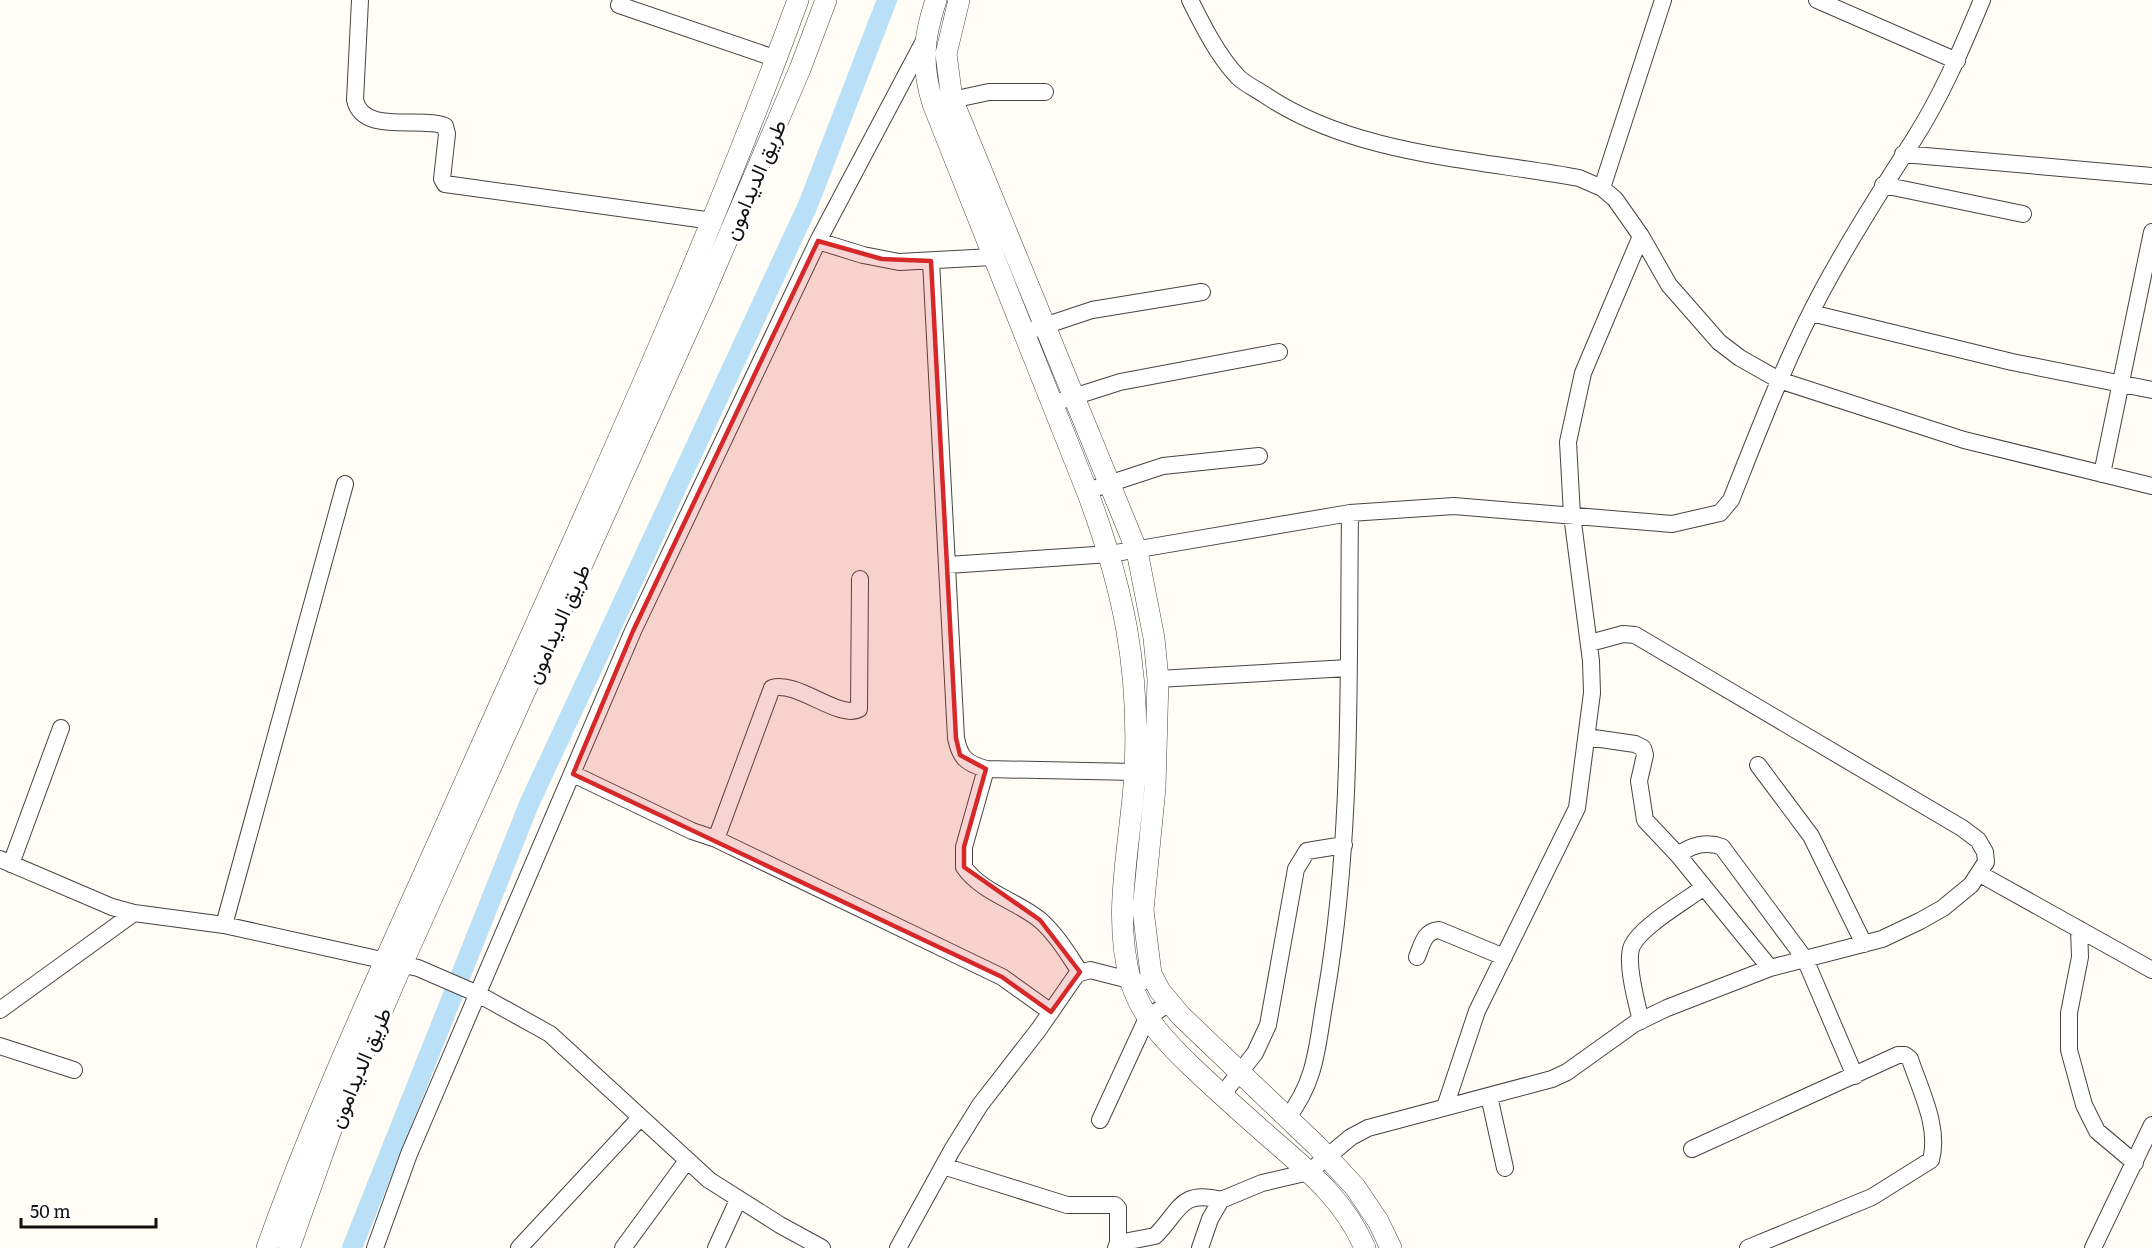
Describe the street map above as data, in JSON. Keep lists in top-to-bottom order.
{
  "streets": {
    "street": ["طريق الديدامون"]
  },
  "scale_bar": "50 m"
}
